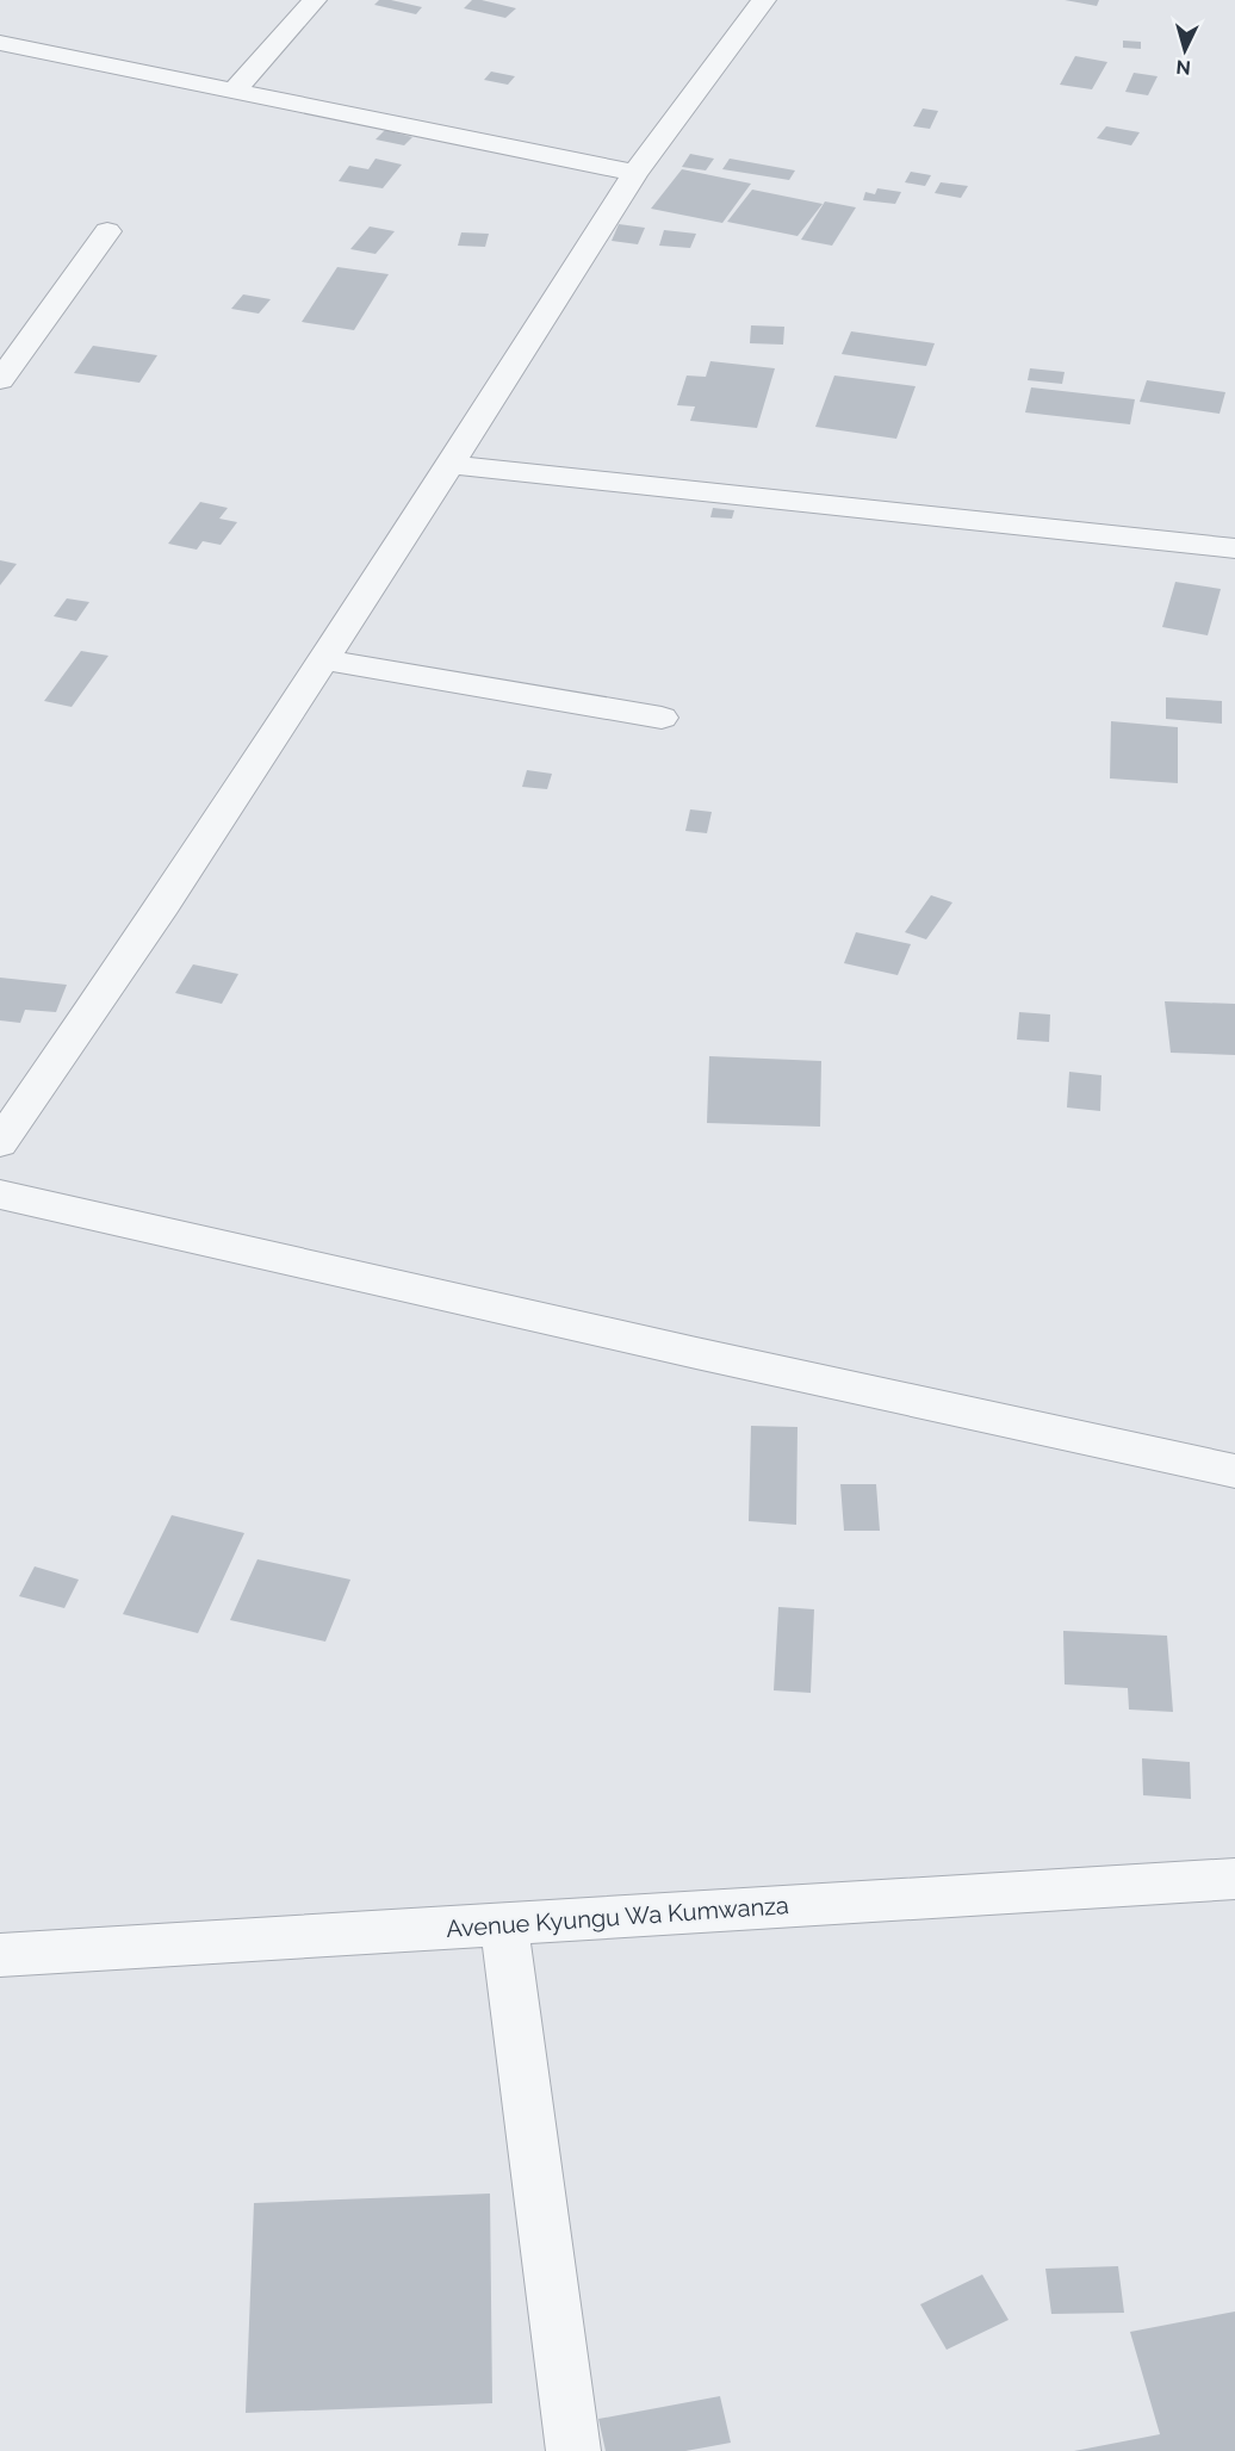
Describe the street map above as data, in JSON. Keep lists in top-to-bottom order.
{
  "streets": {
    "street": ["Avenue Kyungu Wa Kumwanza"]
  },
  "north": "bottom"
}
